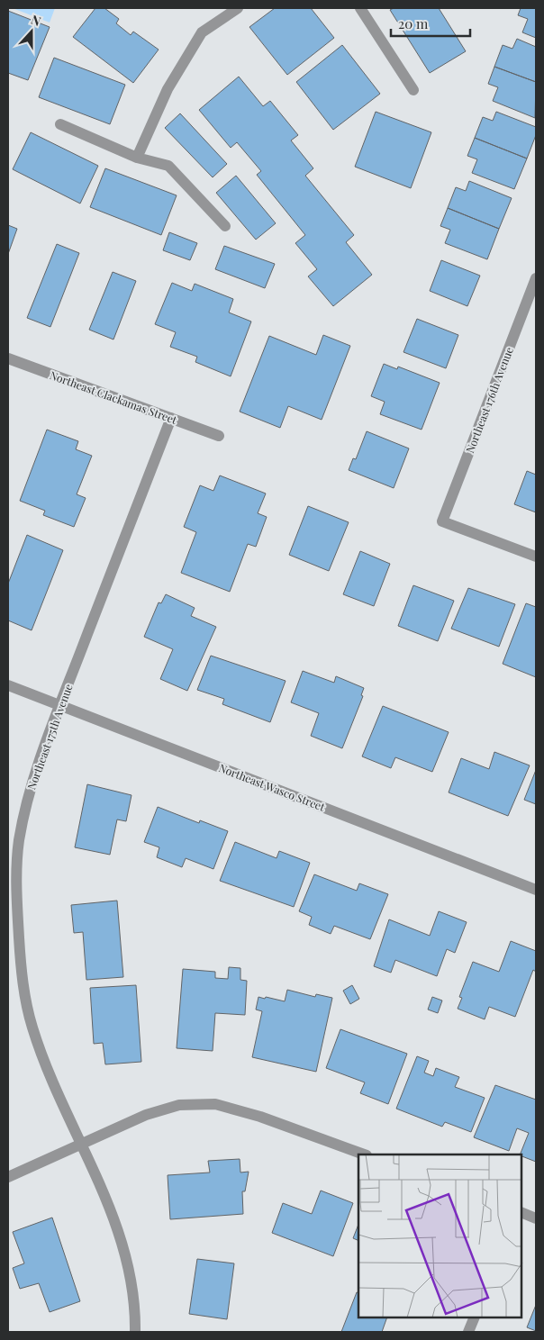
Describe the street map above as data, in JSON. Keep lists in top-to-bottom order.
{
  "streets": {
    "street": [
      "Northeast Clackamas Street",
      "Northeast 176th Avenue",
      "Northeast 175th Avenue",
      "Northeast Wasco Street"
    ]
  },
  "crossings": [
    ["Northeast Clackamas Street", "Northeast 175th Avenue"],
    ["Northeast 175th Avenue", "Northeast Wasco Street"]
  ],
  "scale_bar": "20 m",
  "north": "top"
}
